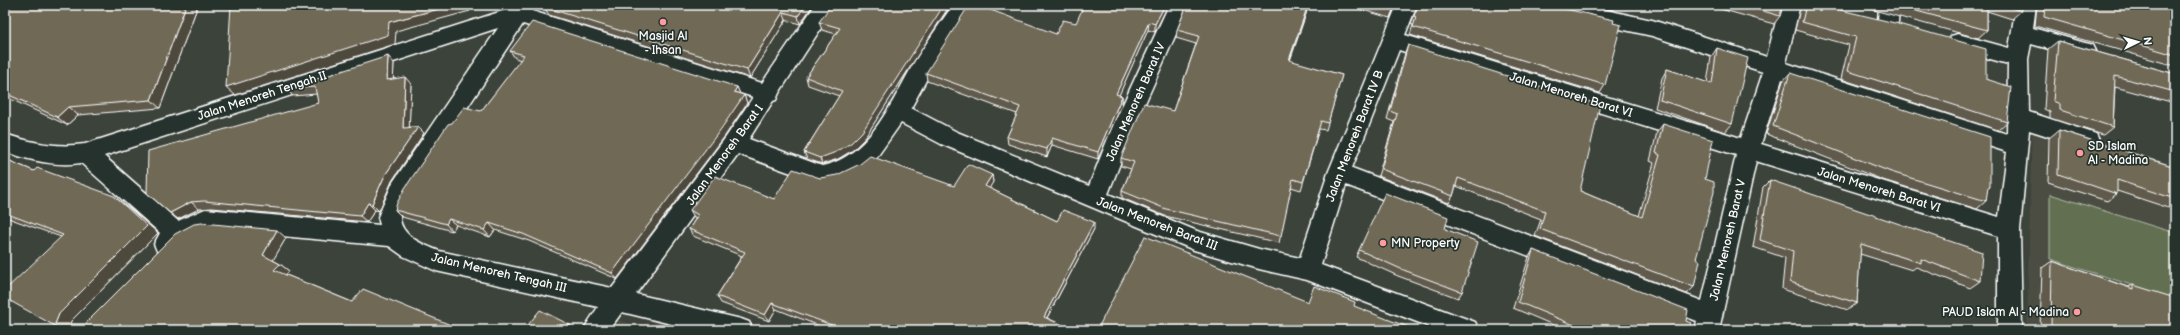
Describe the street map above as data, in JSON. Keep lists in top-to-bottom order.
{
  "streets": {
    "street": [
      "Jalan Menoreh Barat VI",
      "Jalan Menoreh Tengah II",
      "Jalan Menoreh Barat IV",
      "Jalan Menoreh Barat IV B",
      "Jalan Menoreh Barat I",
      "Jalan Menoreh Barat III",
      "Jalan Menoreh Barat V",
      "Jalan Menoreh Tengah III"
    ]
  },
  "crossings": [
    ["Jalan Menoreh Barat VI", "Jalan Menoreh Barat IV B"],
    ["Jalan Menoreh Barat VI", "Jalan Menoreh Barat V"],
    ["Jalan Menoreh Barat IV", "Jalan Menoreh Barat III"],
    ["Jalan Menoreh Barat IV B", "Jalan Menoreh Barat III"],
    ["Jalan Menoreh Barat I", "Jalan Menoreh Tengah III"]
  ],
  "places": [
    "Masjid Al - Ihsan",
    "SD Islam Al - Madina",
    "MN Property",
    "PAUD Islam Al - Madina"
  ],
  "north": "right"
}
